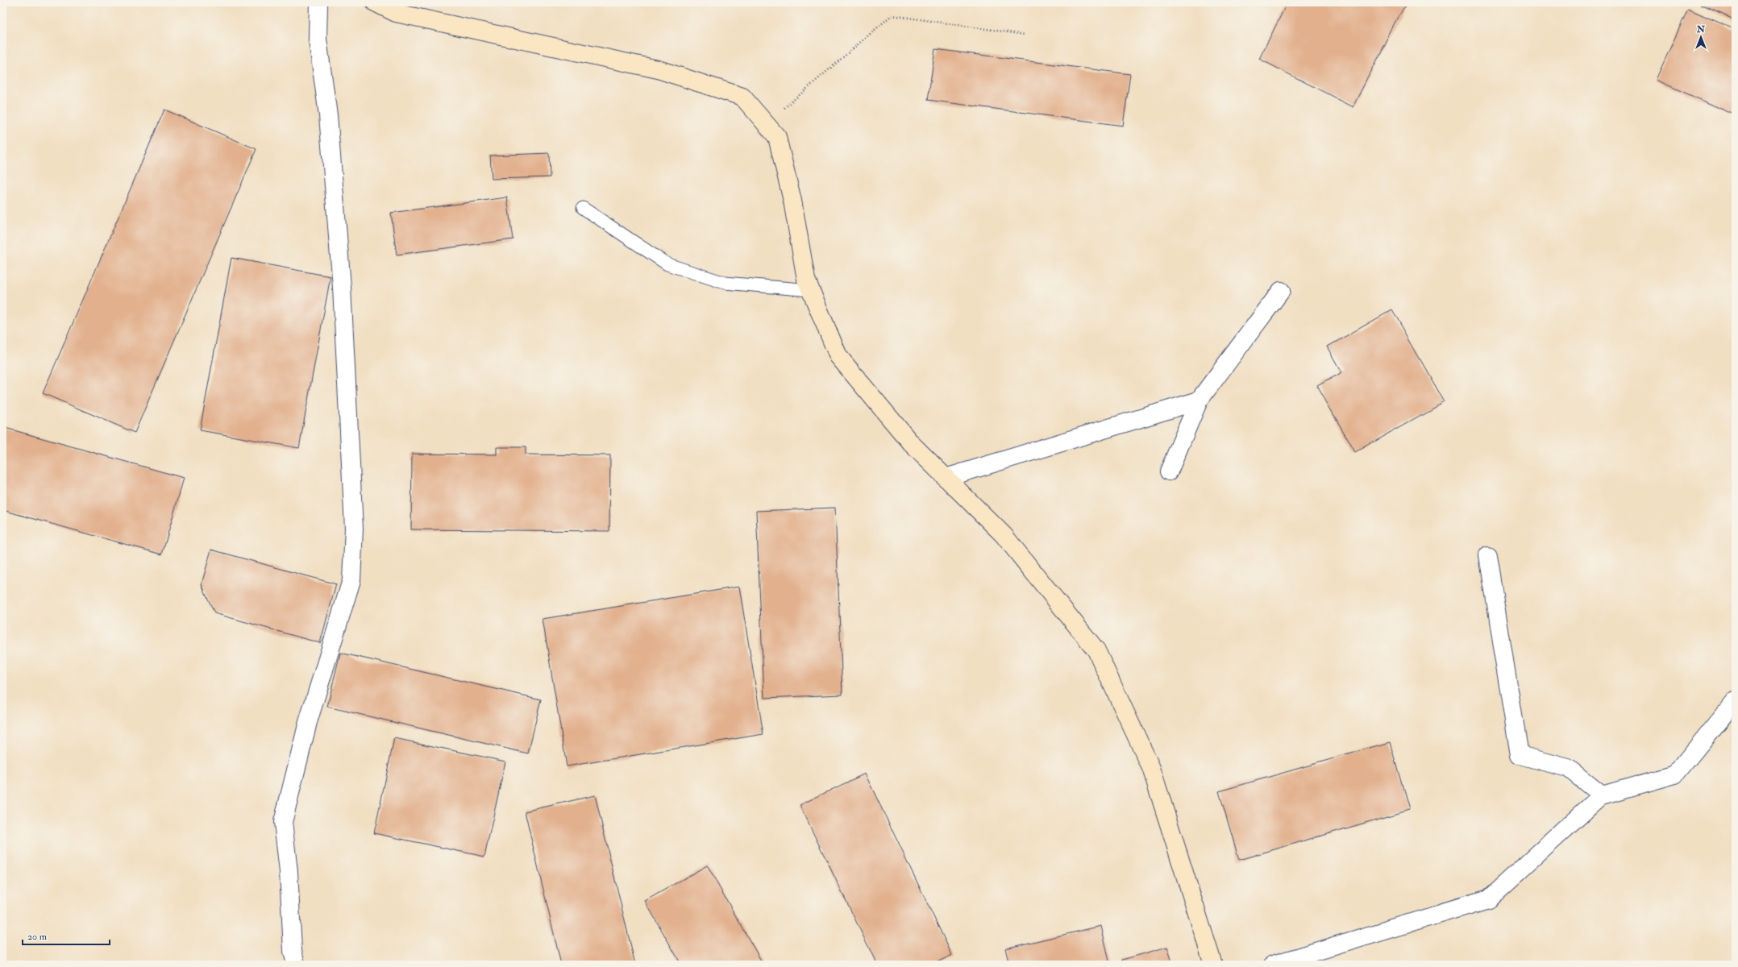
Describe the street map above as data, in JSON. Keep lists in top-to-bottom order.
{
  "scale_bar": "20 m",
  "north": "top"
}
